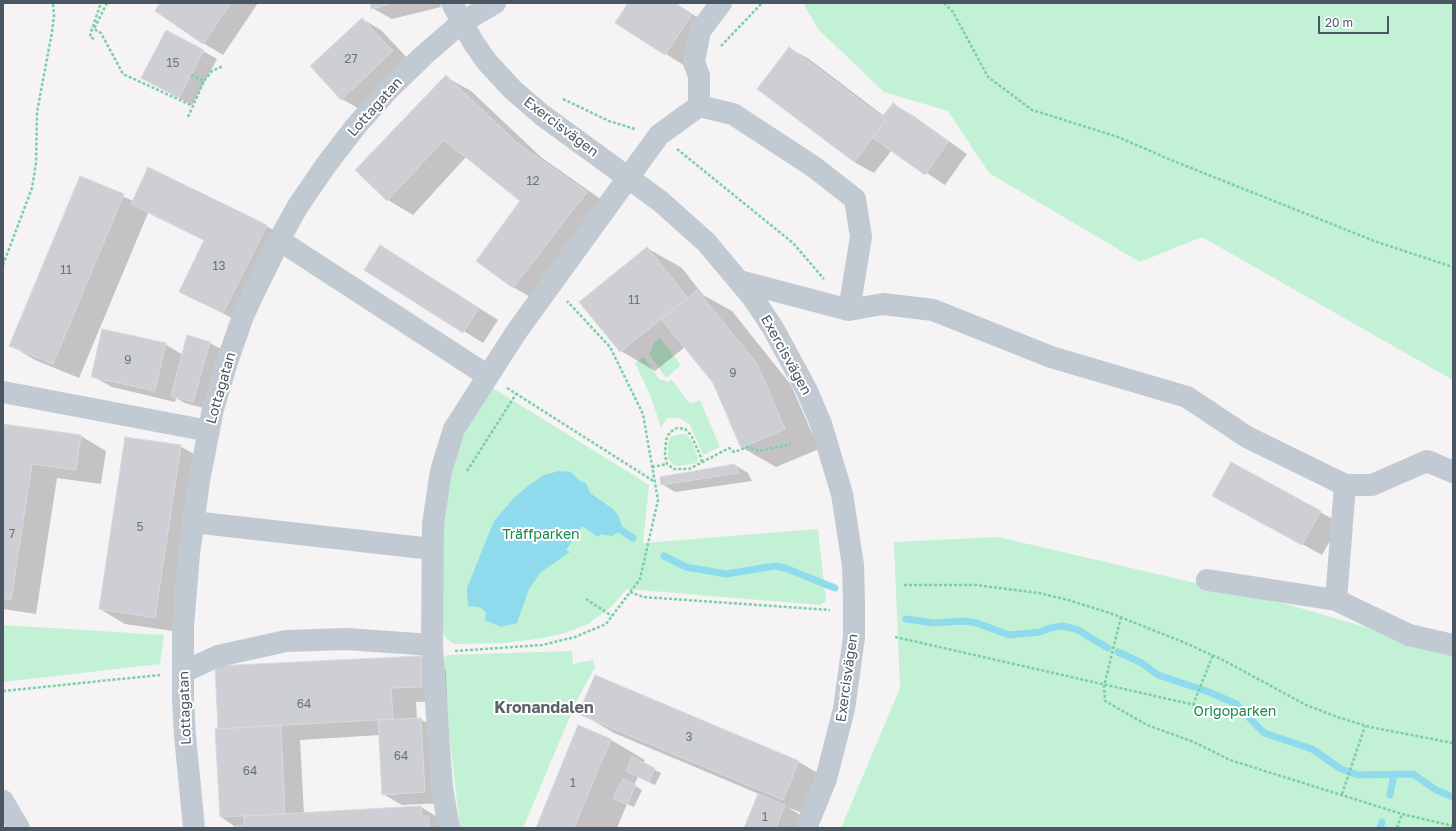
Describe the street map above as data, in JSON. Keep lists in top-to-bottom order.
{
  "streets": {
    "street": ["Lottagatan", "Exercisvägen"]
  },
  "crossings": [
    ["Lottagatan", "Exercisvägen"]
  ],
  "districts": ["Kronandalen"],
  "parks": ["Träffparken", "Origoparken"],
  "house_numbers": [
    "27",
    "15",
    "12",
    "13",
    "11",
    "11",
    "9",
    "9",
    "5",
    "7",
    "64",
    "3",
    "64",
    "64",
    "1",
    "1"
  ],
  "scale_bar": "20 m"
}
